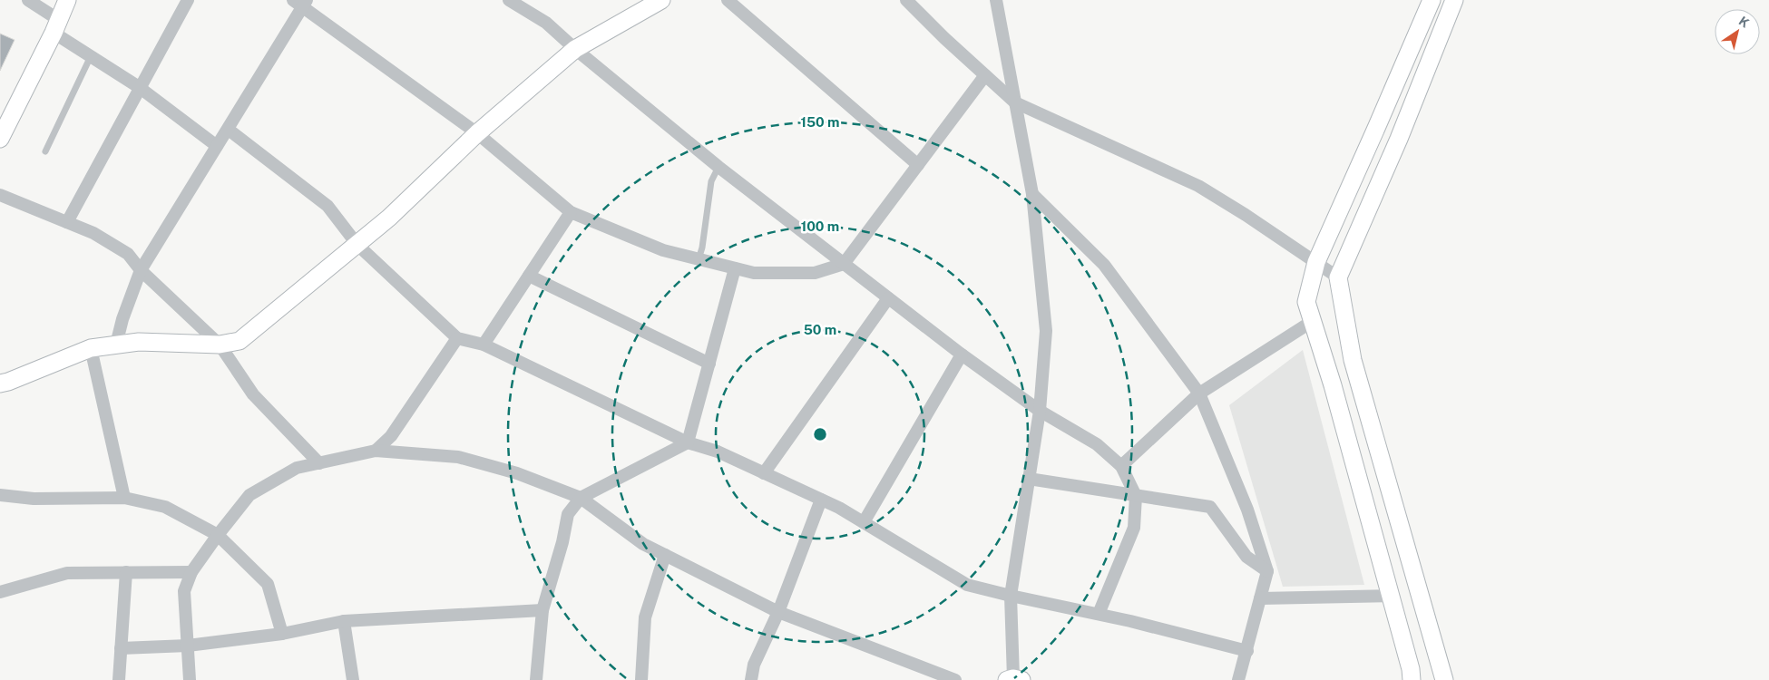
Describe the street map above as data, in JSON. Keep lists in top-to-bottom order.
{
  "north": "top right",
  "rings": ["150 m", "100 m", "50 m"]
}
